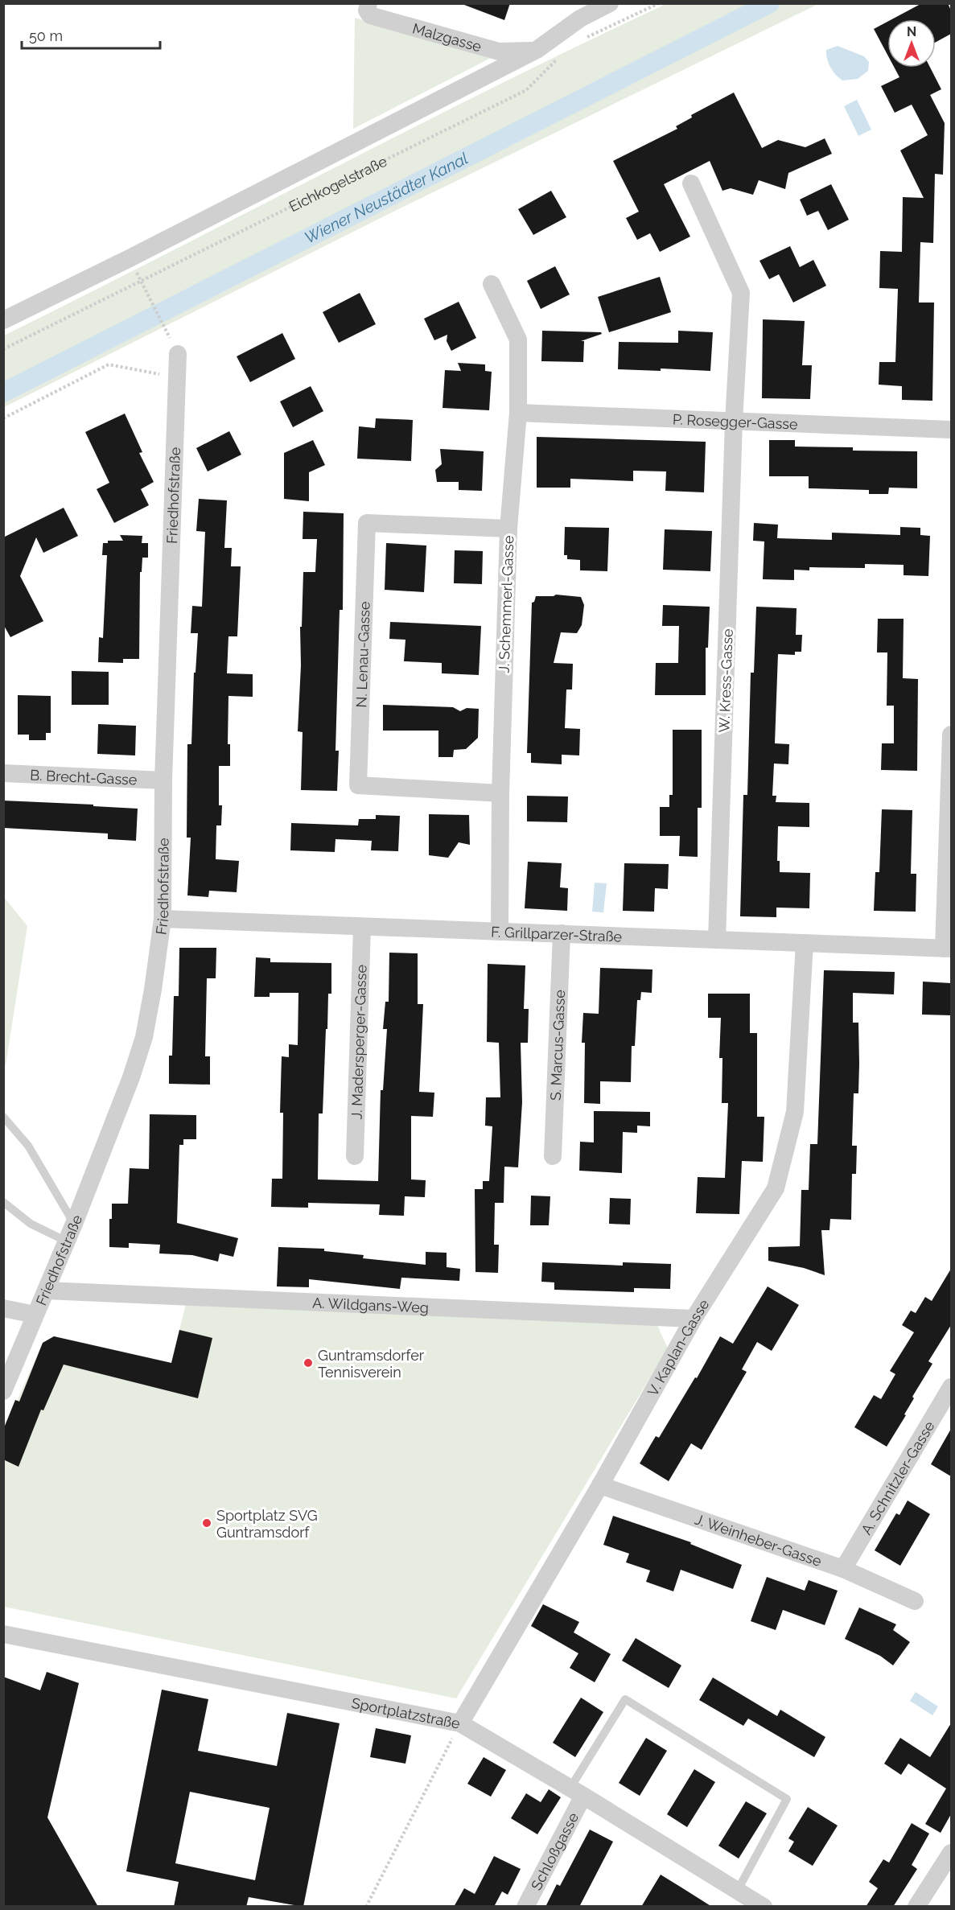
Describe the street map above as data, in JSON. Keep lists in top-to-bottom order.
{
  "streets": {
    "street": [
      "Malzgasse",
      "Eichkogelstraße",
      "P. Rosegger-Gasse",
      "Friedhofstraße",
      "J. Schemmerl-Gasse",
      "N. Lenau-Gasse",
      "W. Kress-Gasse",
      "B. Brecht-Gasse",
      "F. Grillparzer-Straße",
      "J. Madersperger-Gasse",
      "S. Marcus-Gasse",
      "A. Wildgans-Weg",
      "V. Kaplan-Gasse",
      "A. Schnitzler-Gasse",
      "J. Weinheber-Gasse",
      "Sportplatzstraße",
      "Schloßgasse"
    ]
  },
  "crossings": [
    ["Malzgasse", "Eichkogelstraße"],
    ["P. Rosegger-Gasse", "J. Schemmerl-Gasse"],
    ["P. Rosegger-Gasse", "W. Kress-Gasse"],
    ["Friedhofstraße", "B. Brecht-Gasse"],
    ["Friedhofstraße", "F. Grillparzer-Straße"],
    ["Friedhofstraße", "A. Wildgans-Weg"],
    ["J. Schemmerl-Gasse", "N. Lenau-Gasse"],
    ["J. Schemmerl-Gasse", "F. Grillparzer-Straße"],
    ["W. Kress-Gasse", "F. Grillparzer-Straße"],
    ["F. Grillparzer-Straße", "J. Madersperger-Gasse"],
    ["F. Grillparzer-Straße", "S. Marcus-Gasse"],
    ["F. Grillparzer-Straße", "V. Kaplan-Gasse"],
    ["A. Wildgans-Weg", "V. Kaplan-Gasse"],
    ["V. Kaplan-Gasse", "J. Weinheber-Gasse"],
    ["V. Kaplan-Gasse", "Sportplatzstraße"],
    ["A. Schnitzler-Gasse", "J. Weinheber-Gasse"],
    ["Sportplatzstraße", "Schloßgasse"]
  ],
  "water": ["Wiener Neustädter Kanal"],
  "places": ["Guntramsdorfer Tennisverein", "Sportplatz SVG Guntramsdorf"],
  "scale_bar": "50 m",
  "north": "top"
}
